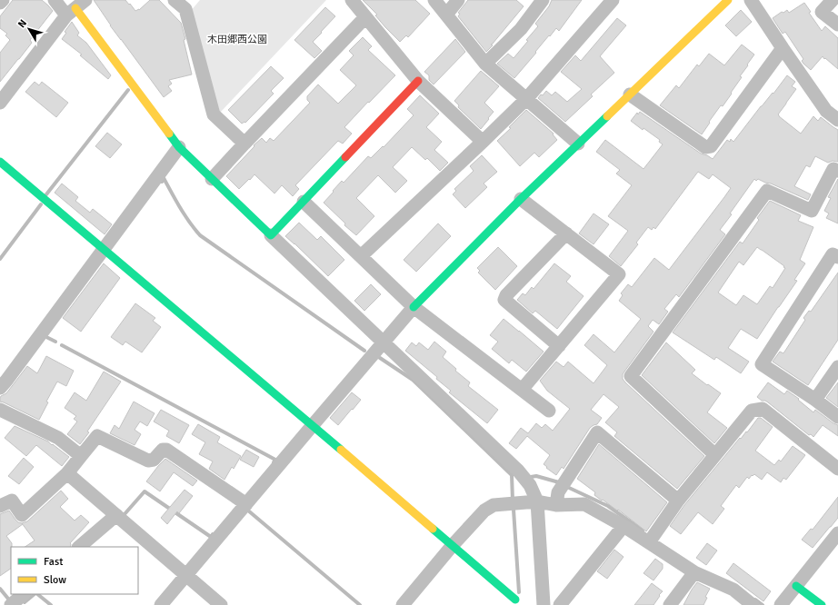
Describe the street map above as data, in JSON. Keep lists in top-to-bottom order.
{
  "parks": ["木田郷西公園"],
  "legend": ["Fast", "Slow"],
  "north": "top left"
}
